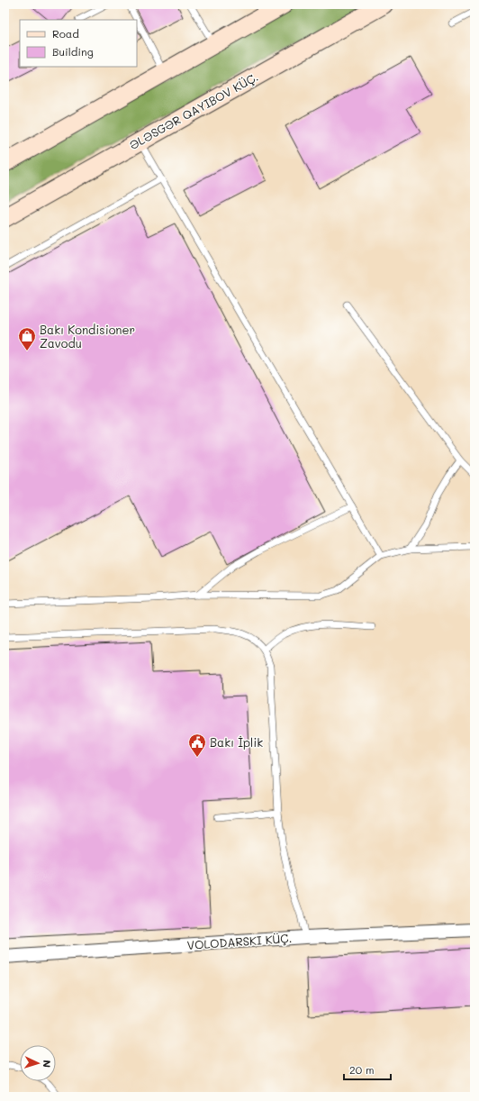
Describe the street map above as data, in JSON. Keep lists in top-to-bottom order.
{
  "streets": {
    "street": ["VOLODARSKI KÜÇ."]
  },
  "places": {
    "shop": ["Bakı Kondisioner Zavodu"],
    "public building": ["Bakı İplik"]
  },
  "legend": ["Road", "Building"],
  "scale_bar": "20 m",
  "north": "right"
}
